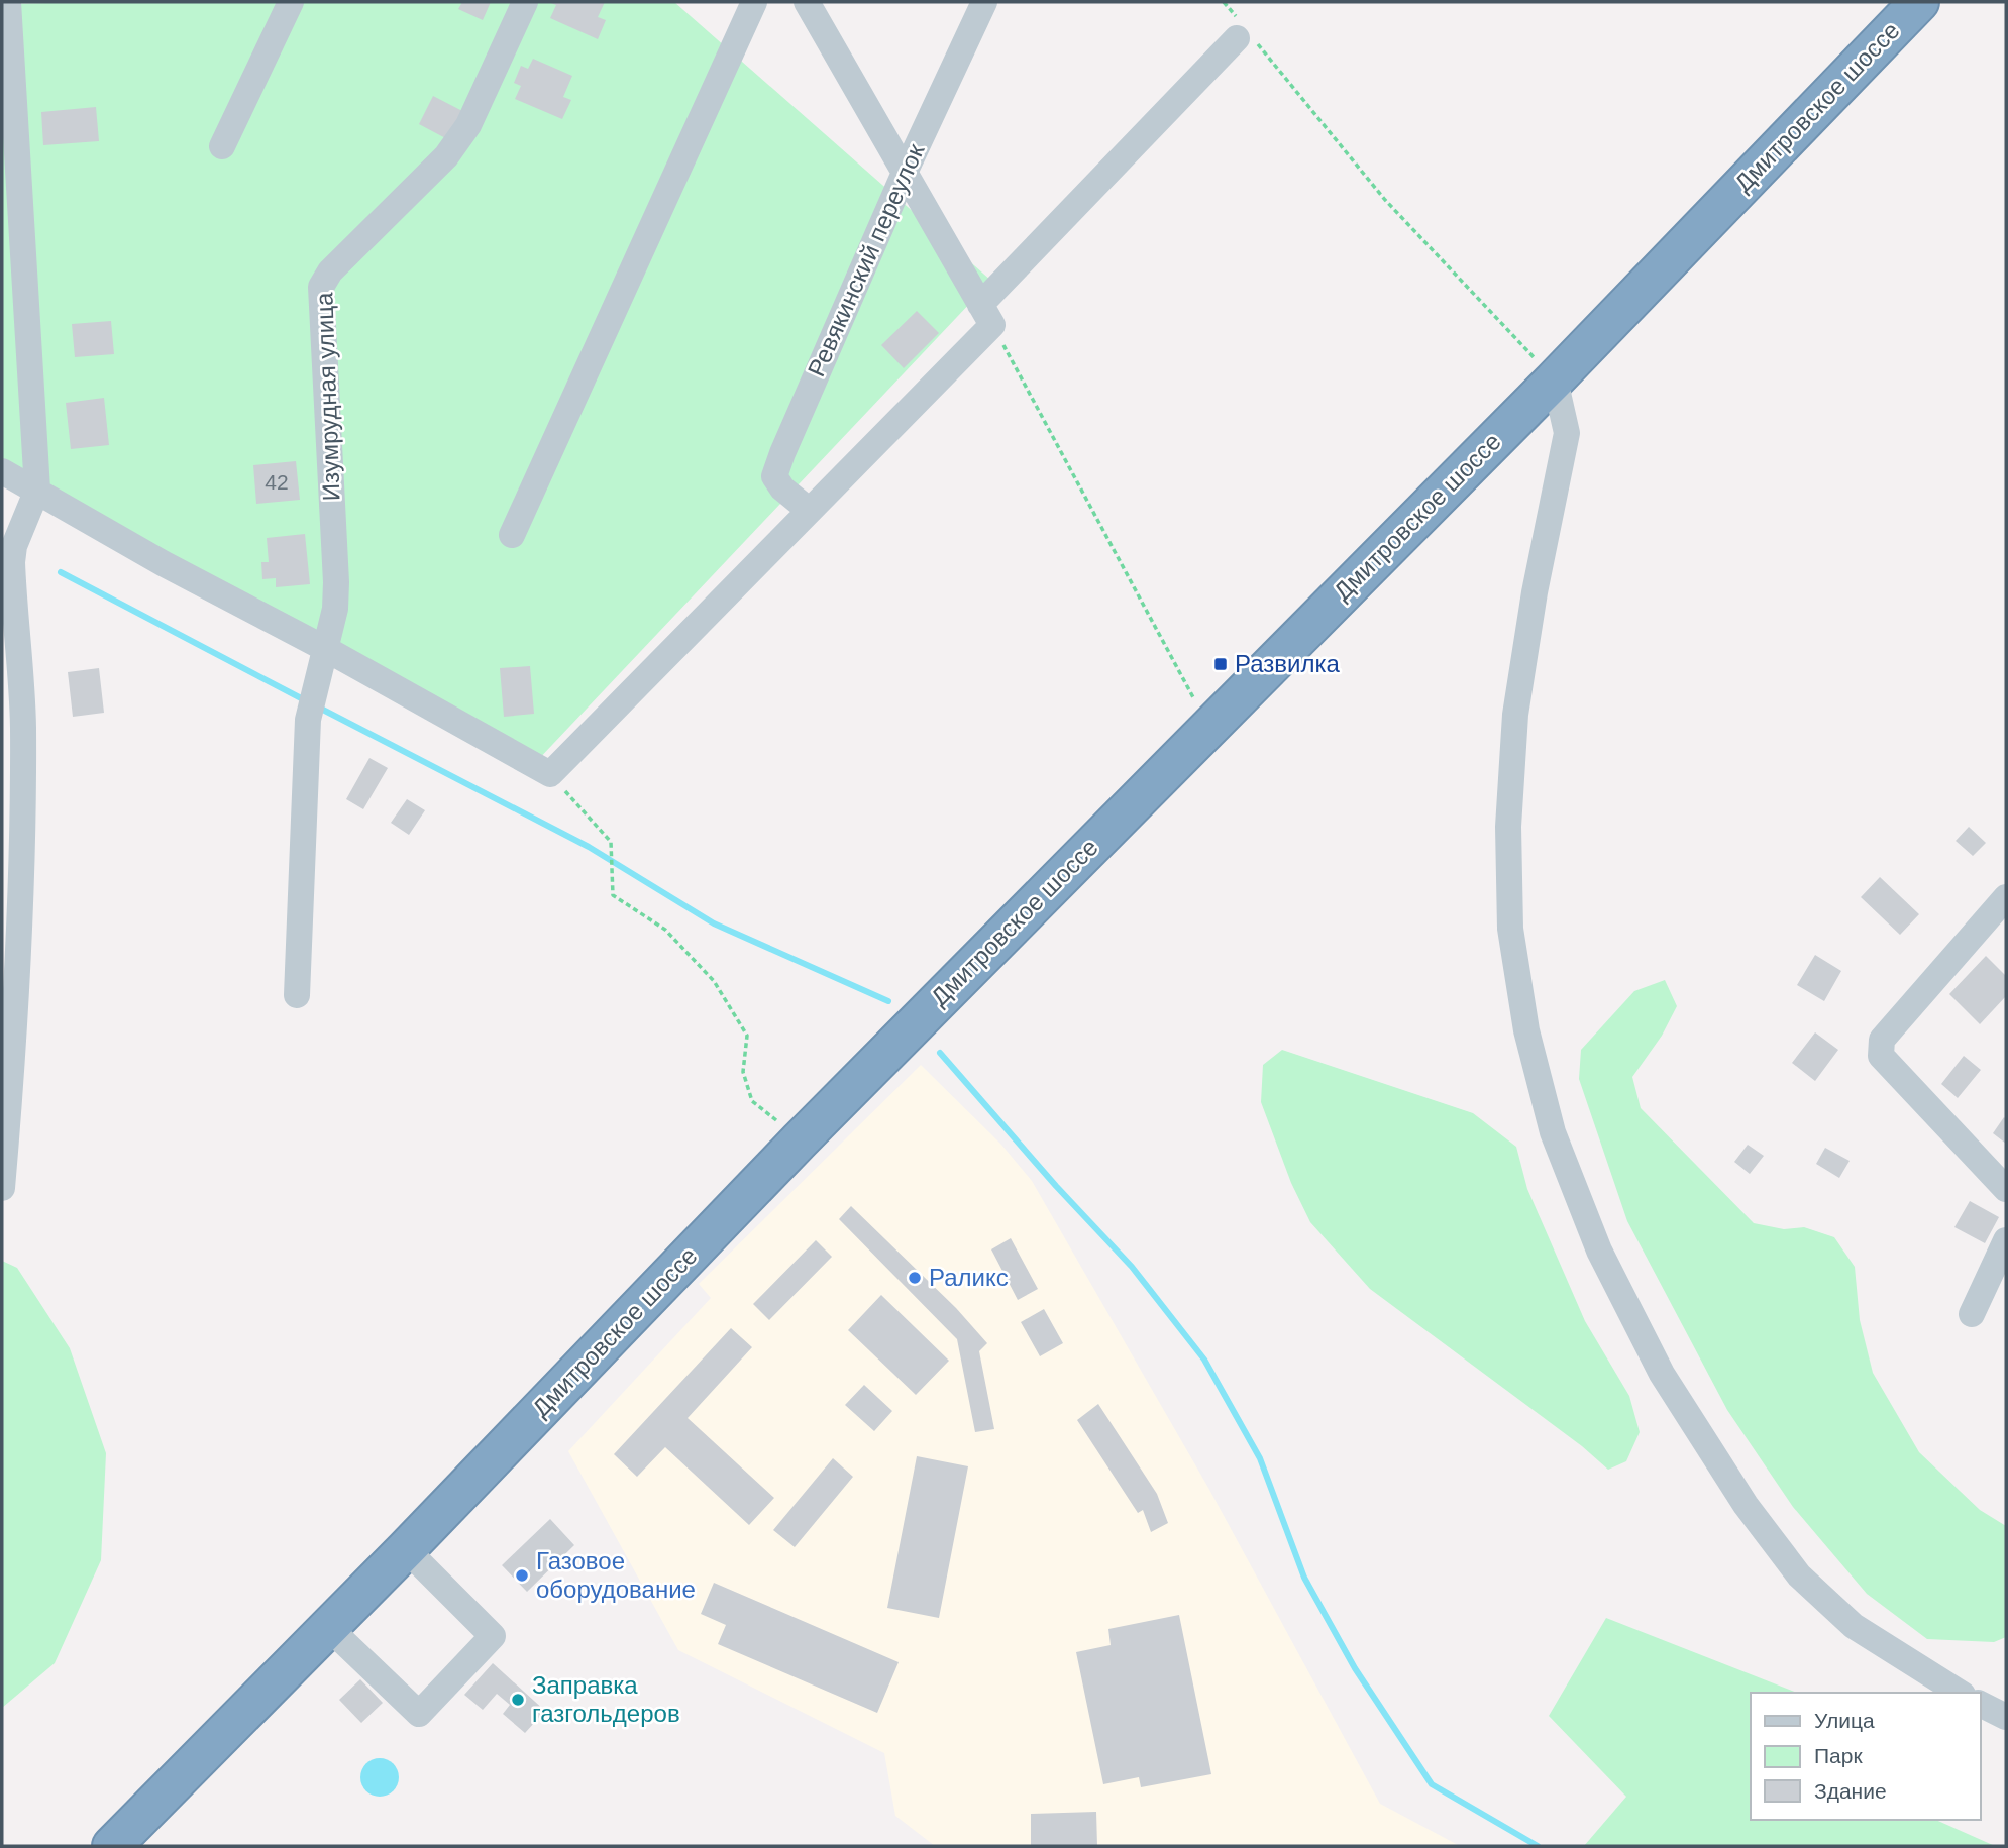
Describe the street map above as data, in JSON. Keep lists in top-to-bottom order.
{
  "streets": {
    "highway": ["Дмитровское шоссе"],
    "street": ["Ревякинский переулок", "Изумрудная улица"]
  },
  "places": {
    "transit": ["Развилка"],
    "other": ["Раликс", "Газовое оборудование", "Заправка газгольдеров"]
  },
  "house_numbers": ["42"],
  "legend": ["Улица", "Парк", "Здание"]
}
